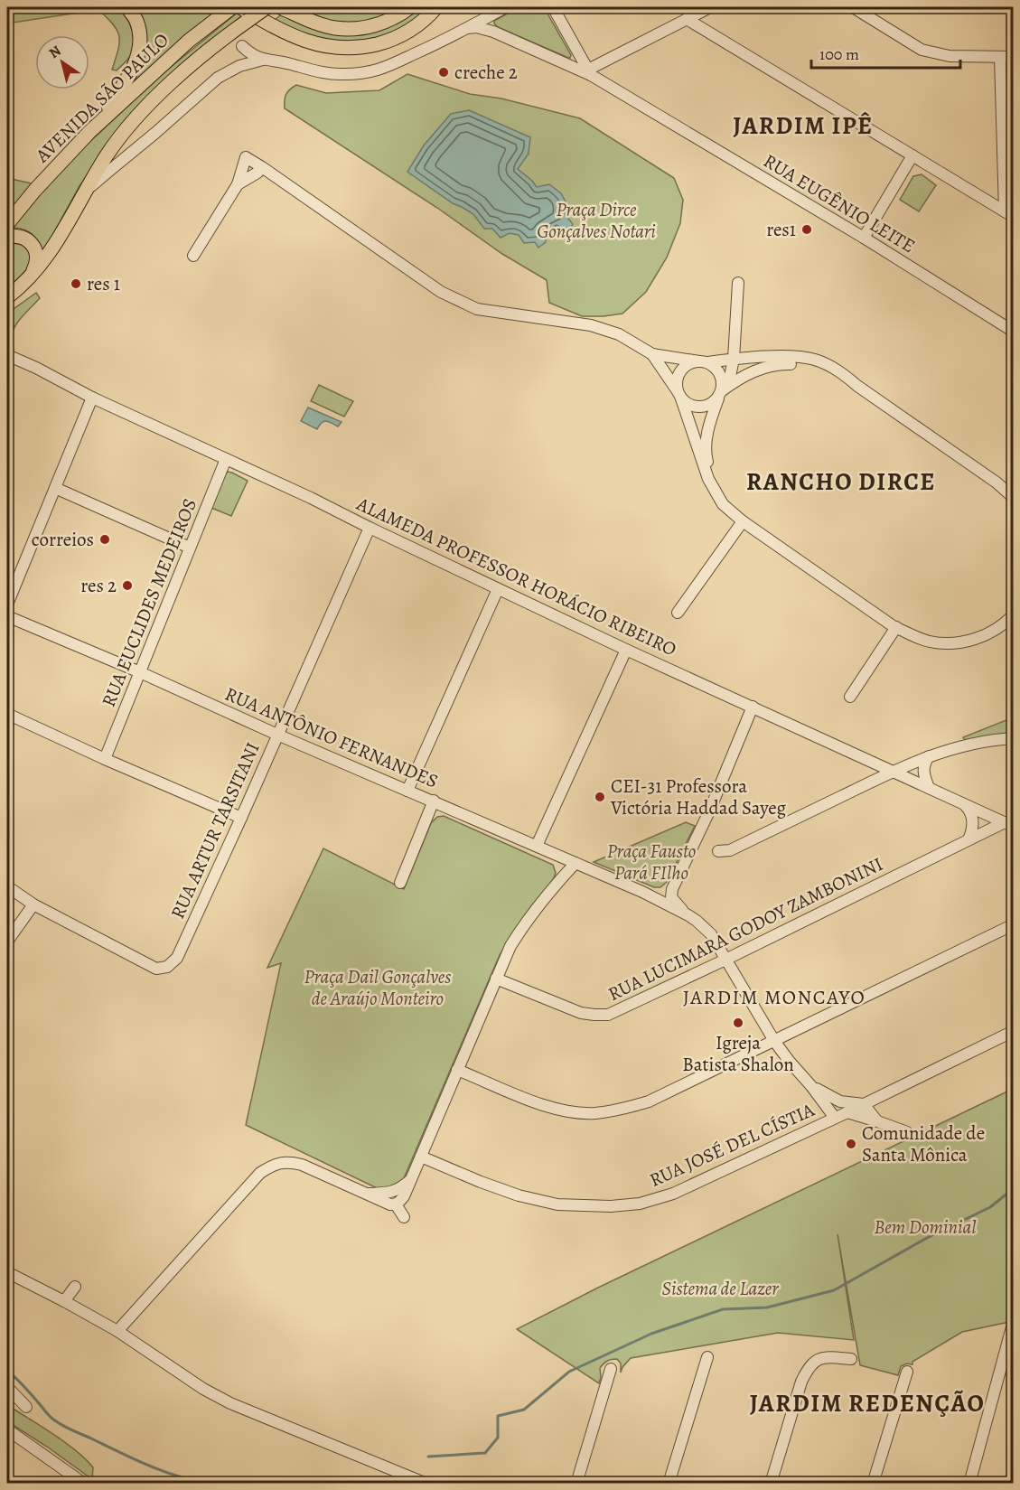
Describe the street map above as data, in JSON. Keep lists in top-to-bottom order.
{
  "streets": {
    "main road": ["AVENIDA SÃO PAULO"],
    "street": [
      "RUA EUGÊNIO LEITE",
      "ALAMEDA PROFESSOR HORÁCIO RIBEIRO",
      "RUA EUCLIDES MEDEIROS",
      "RUA ANTÔNIO FERNANDES",
      "RUA ARTUR TARSITANI",
      "RUA LUCIMARA GODOY ZAMBONINI",
      "RUA JOSÉ DEL CÍSTIA"
    ]
  },
  "crossings": [
    ["ALAMEDA PROFESSOR HORÁCIO RIBEIRO", "RUA EUCLIDES MEDEIROS"],
    ["ALAMEDA PROFESSOR HORÁCIO RIBEIRO", "RUA ARTUR TARSITANI"],
    ["ALAMEDA PROFESSOR HORÁCIO RIBEIRO", "RUA LUCIMARA GODOY ZAMBONINI"],
    ["RUA EUCLIDES MEDEIROS", "RUA ANTÔNIO FERNANDES"],
    ["RUA ANTÔNIO FERNANDES", "RUA ARTUR TARSITANI"],
    ["RUA ANTÔNIO FERNANDES", "RUA LUCIMARA GODOY ZAMBONINI"],
    ["RUA ANTÔNIO FERNANDES", "RUA JOSÉ DEL CÍSTIA"]
  ],
  "districts": [
    "JARDIM IPÊ",
    "RANCHO DIRCE",
    "JARDIM MONCAYO",
    "JARDIM REDENÇÃO"
  ],
  "parks": [
    "Praça Dirce Gonçalves Notari",
    "Praça Fausto Pará FIlho",
    "Praça Dail Gonçalves de Araújo Monteiro",
    "Bem Dominial",
    "Sistema de Lazer"
  ],
  "places": [
    "creche 2",
    "res1",
    "res 1",
    "correios",
    "res 2",
    "CEI-31 Professora Victória Haddad Sayeg",
    "Igreja Batista Shalon",
    "Comunidade de Santa Mônica"
  ],
  "scale_bar": "100 m",
  "north": "top left"
}
